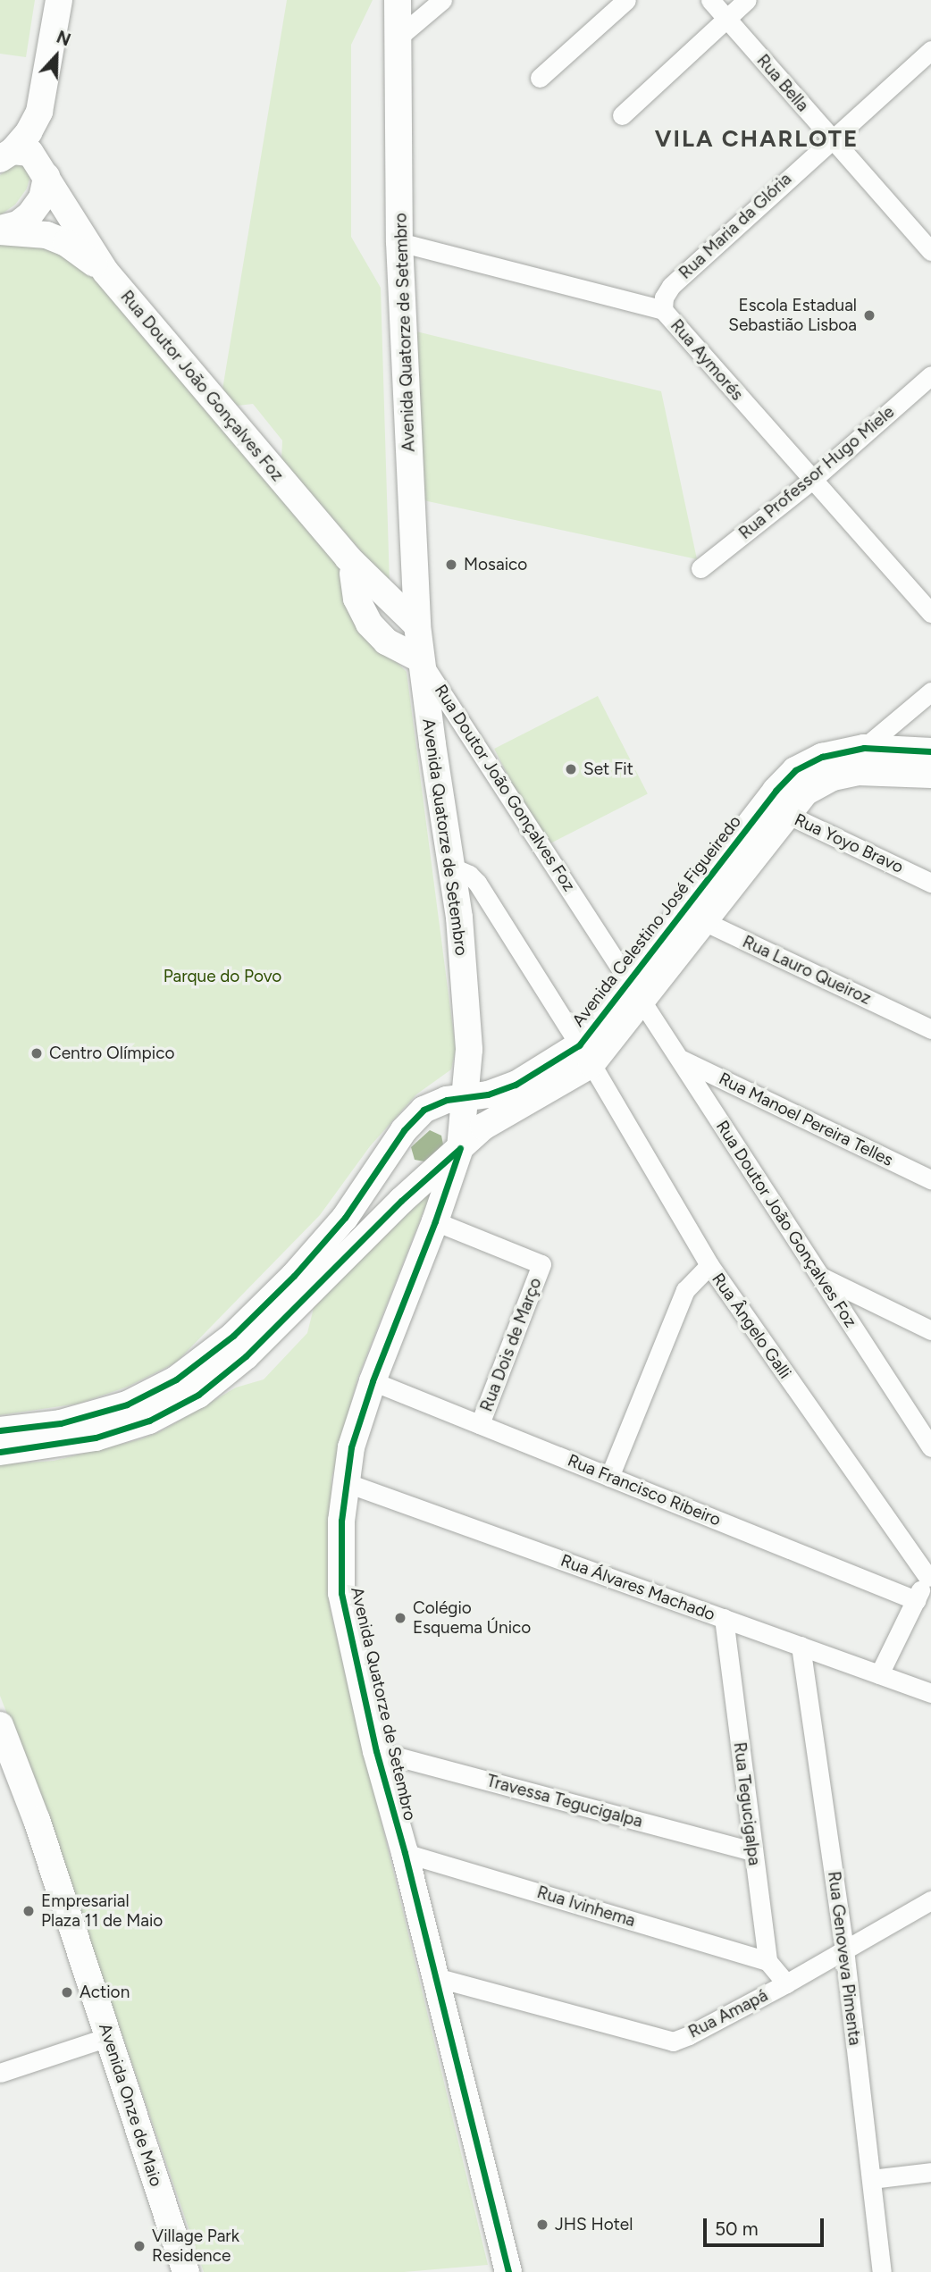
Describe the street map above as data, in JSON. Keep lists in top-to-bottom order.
{
  "streets": {
    "street": [
      "Rua Bella",
      "Rua Maria da Glória",
      "Avenida Quatorze de Setembro",
      "Rua Aymorés",
      "Rua Doutor João Gonçalves Foz",
      "Rua Professor Hugo Miele",
      "Rua Yoyo Bravo",
      "Avenida Celestino José Figueiredo",
      "Rua Lauro Queiroz",
      "Rua Manoel Pereira Telles",
      "Rua Ângelo Galli",
      "Rua Dois de Março",
      "Rua Francisco Ribeiro",
      "Rua Álvares Machado",
      "Travessa Tegucigalpa",
      "Rua Tegucigalpa",
      "Rua Ivinhema",
      "Rua Genoveva Pimenta",
      "Rua Amapá",
      "Avenida Onze de Maio"
    ]
  },
  "crossings": [
    ["Rua Bella", "Rua Maria da Glória"],
    ["Rua Maria da Glória", "Rua Aymorés"],
    ["Avenida Quatorze de Setembro", "Rua Aymorés"],
    ["Avenida Quatorze de Setembro", "Rua Doutor João Gonçalves Foz"],
    ["Avenida Quatorze de Setembro", "Avenida Celestino José Figueiredo"],
    ["Avenida Quatorze de Setembro", "Rua Ângelo Galli"],
    ["Avenida Quatorze de Setembro", "Rua Dois de Março"],
    ["Avenida Quatorze de Setembro", "Rua Francisco Ribeiro"],
    ["Avenida Quatorze de Setembro", "Rua Álvares Machado"],
    ["Avenida Quatorze de Setembro", "Travessa Tegucigalpa"],
    ["Avenida Quatorze de Setembro", "Rua Ivinhema"],
    ["Avenida Quatorze de Setembro", "Rua Amapá"],
    ["Rua Aymorés", "Rua Professor Hugo Miele"],
    ["Rua Doutor João Gonçalves Foz", "Avenida Celestino José Figueiredo"],
    ["Rua Doutor João Gonçalves Foz", "Rua Manoel Pereira Telles"],
    ["Rua Yoyo Bravo", "Avenida Celestino José Figueiredo"],
    ["Avenida Celestino José Figueiredo", "Rua Lauro Queiroz"],
    ["Avenida Celestino José Figueiredo", "Rua Ângelo Galli"],
    ["Rua Dois de Março", "Rua Francisco Ribeiro"],
    ["Rua Álvares Machado", "Rua Tegucigalpa"],
    ["Rua Álvares Machado", "Rua Genoveva Pimenta"],
    ["Travessa Tegucigalpa", "Rua Tegucigalpa"],
    ["Rua Tegucigalpa", "Rua Ivinhema"],
    ["Rua Genoveva Pimenta", "Rua Amapá"]
  ],
  "districts": ["VILA CHARLOTE"],
  "parks": ["Parque do Povo"],
  "places": [
    "Escola Estadual Sebastião Lisboa",
    "Mosaico",
    "Set Fit",
    "Centro Olímpico",
    "Colégio Esquema Único",
    "Empresarial Plaza 11 de Maio",
    "Action",
    "JHS Hotel",
    "Village Park Residence"
  ],
  "scale_bar": "50 m",
  "north": "top"
}
